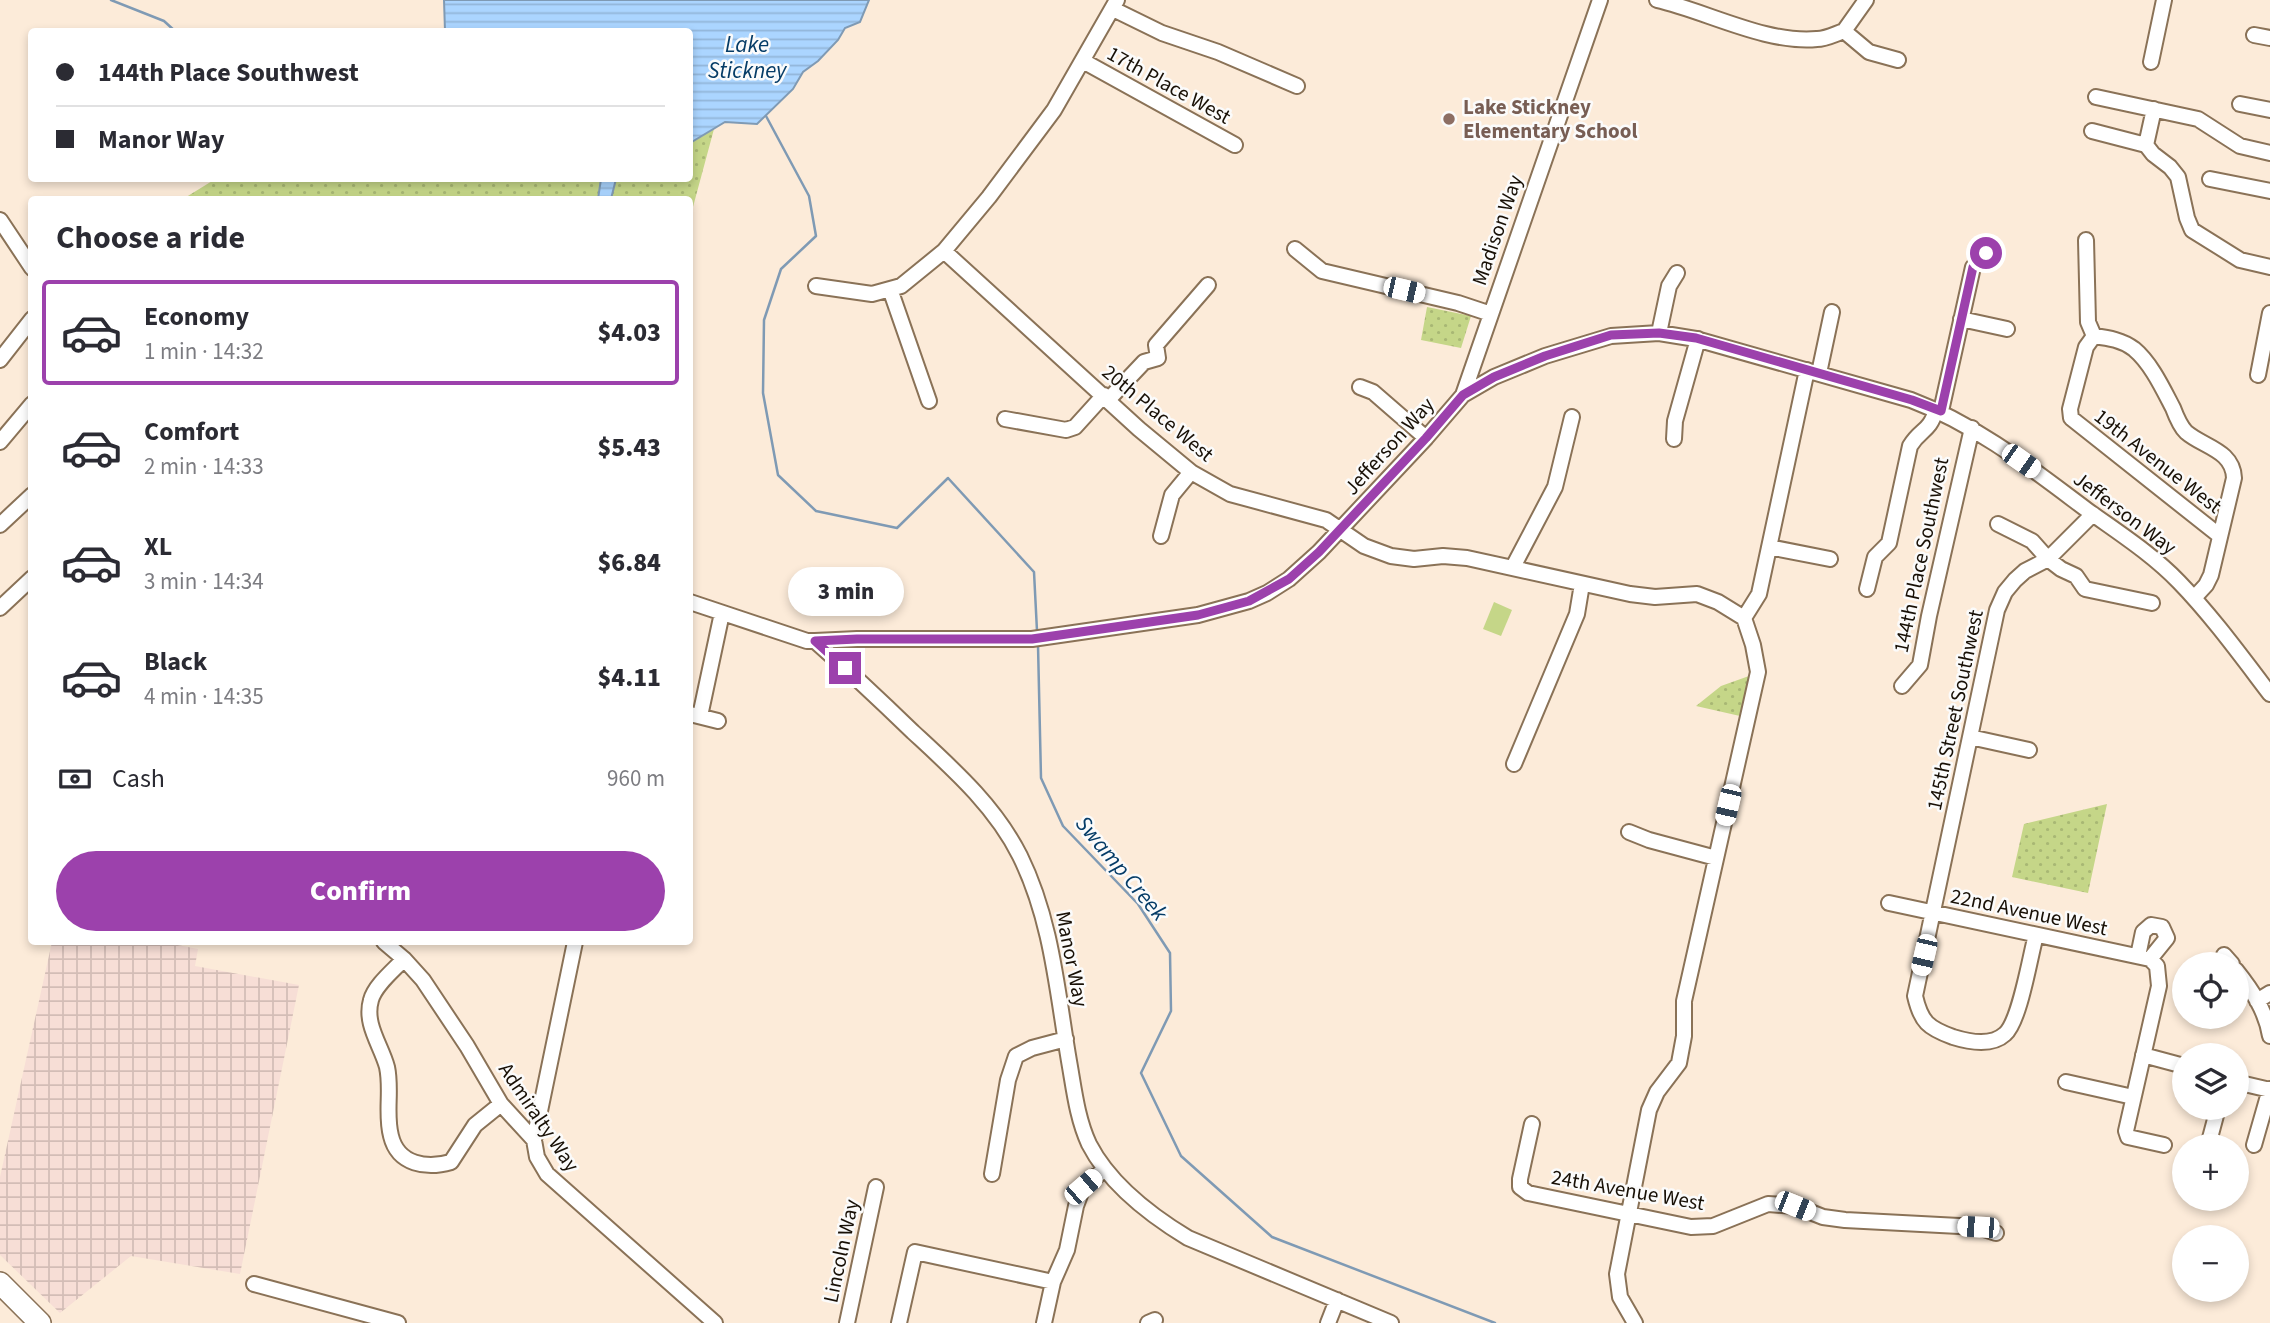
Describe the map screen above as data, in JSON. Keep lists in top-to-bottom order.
{
  "streets": {
    "street": [
      "17th Place West",
      "Madison Way",
      "20th Place West",
      "Jefferson Way",
      "19th Avenue West",
      "144th Place Southwest",
      "145th Street Southwest",
      "22nd Avenue West",
      "Manor Way",
      "Admiralty Way",
      "24th Avenue West",
      "Lincoln Way"
    ]
  },
  "crossings": [
    ["Madison Way", "Jefferson Way"],
    ["20th Place West", "Jefferson Way"],
    ["Jefferson Way", "144th Place Southwest"],
    ["Jefferson Way", "145th Street Southwest"],
    ["Jefferson Way", "Manor Way"],
    ["145th Street Southwest", "22nd Avenue West"]
  ],
  "water": ["Lake Stickney", "Swamp Creek"],
  "places": ["Lake Stickney Elementary School"],
  "page": {
    "banner": ["144th Place Southwest", "Manor Way"],
    "heading": "Choose a ride",
    "list": [
      {
        "name": "Economy",
        "note": "1 min · 14:32",
        "value": "$4.03"
      },
      {
        "name": "Comfort",
        "note": "2 min · 14:33",
        "value": "$5.43"
      },
      {
        "name": "XL",
        "note": "3 min · 14:34",
        "value": "$6.84"
      },
      {
        "name": "Black",
        "note": "4 min · 14:35",
        "value": "$4.11"
      }
    ],
    "bubble": "3 min",
    "pay": ["Cash", "960 m"],
    "buttons": "Confirm",
    "map_buttons": ["+", "−"]
  }
}
